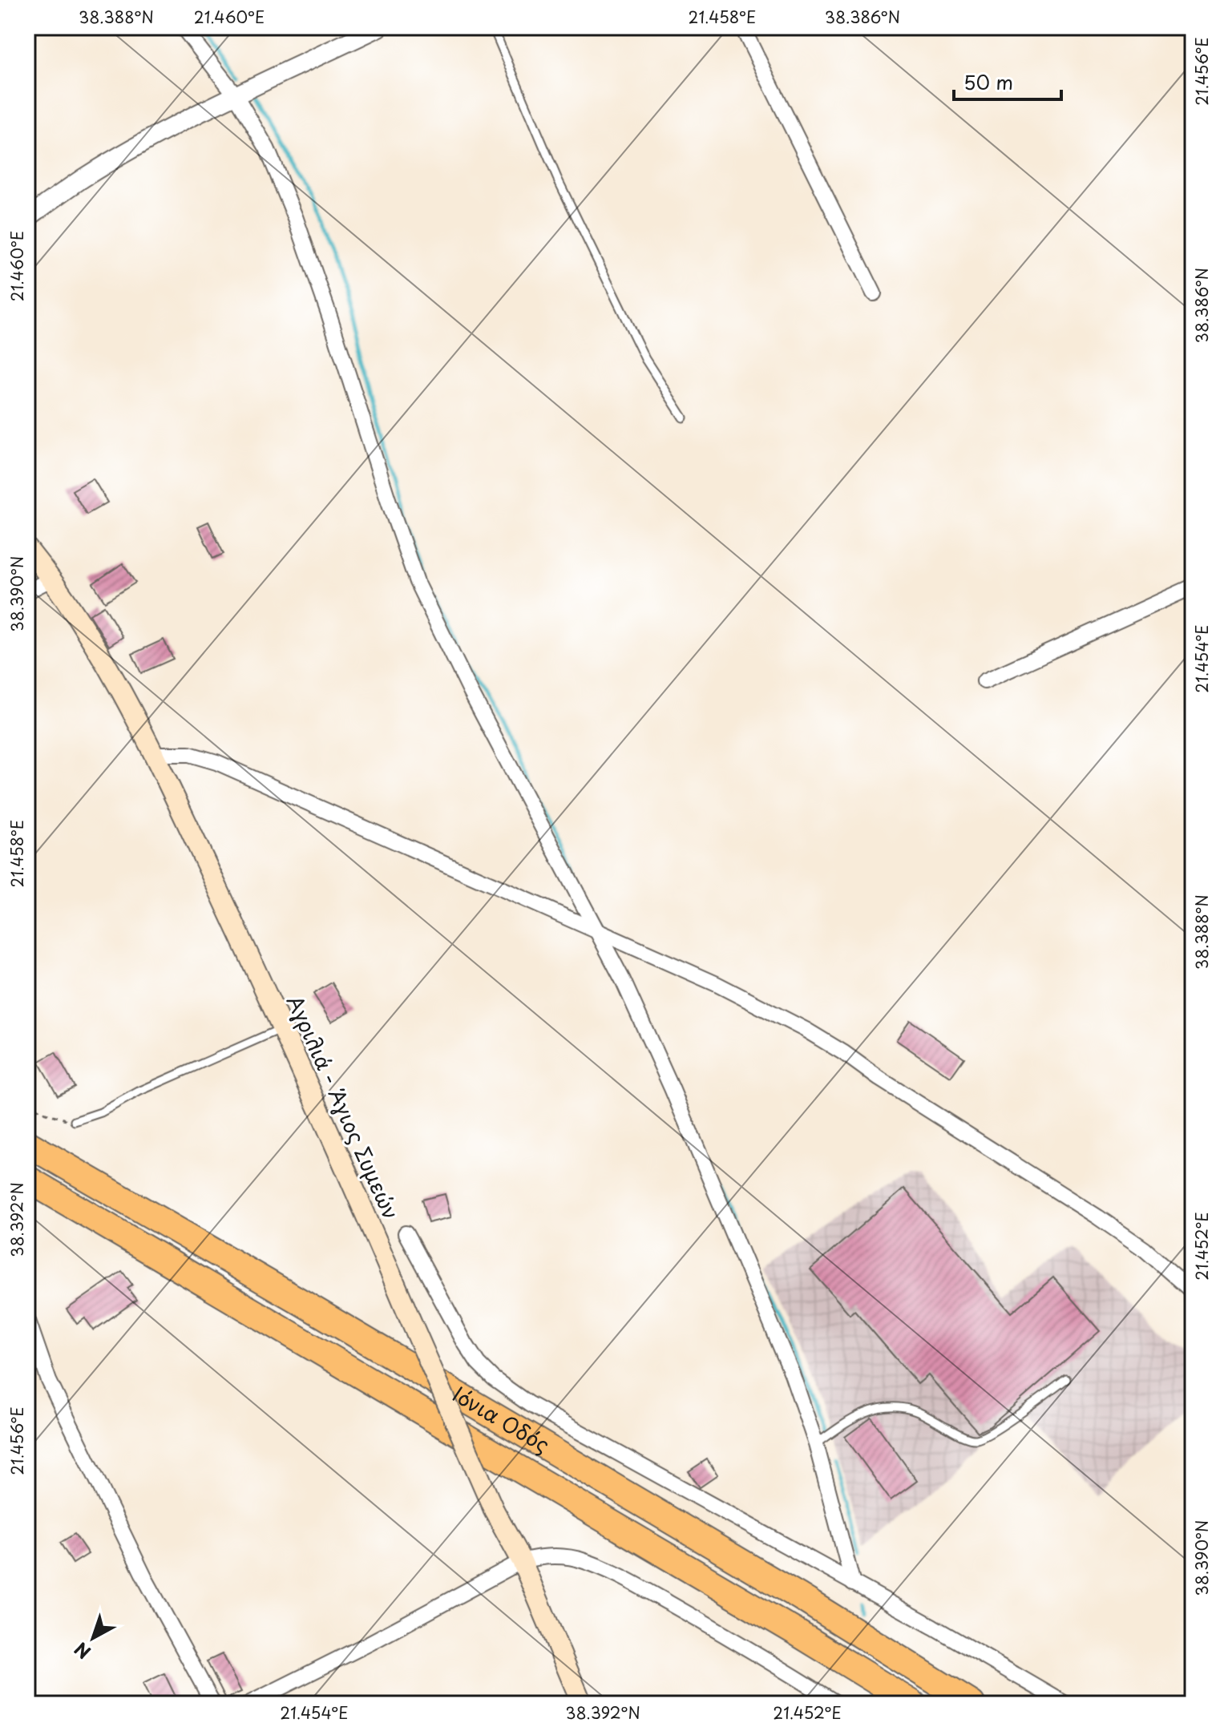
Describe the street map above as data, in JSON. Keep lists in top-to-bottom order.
{
  "streets": {
    "highway": ["Ιόνια Οδός"],
    "main road": ["Αγριλιά - Άγιος Συμεών"]
  },
  "scale_bar": "50 m",
  "north": "bottom left",
  "coordinates": [
    "38.388°N",
    "21.460°E",
    "21.458°E",
    "38.386°N",
    "21.456°E",
    "38.390°N",
    "21.454°E",
    "38.392°N",
    "21.452°E"
  ]
}
